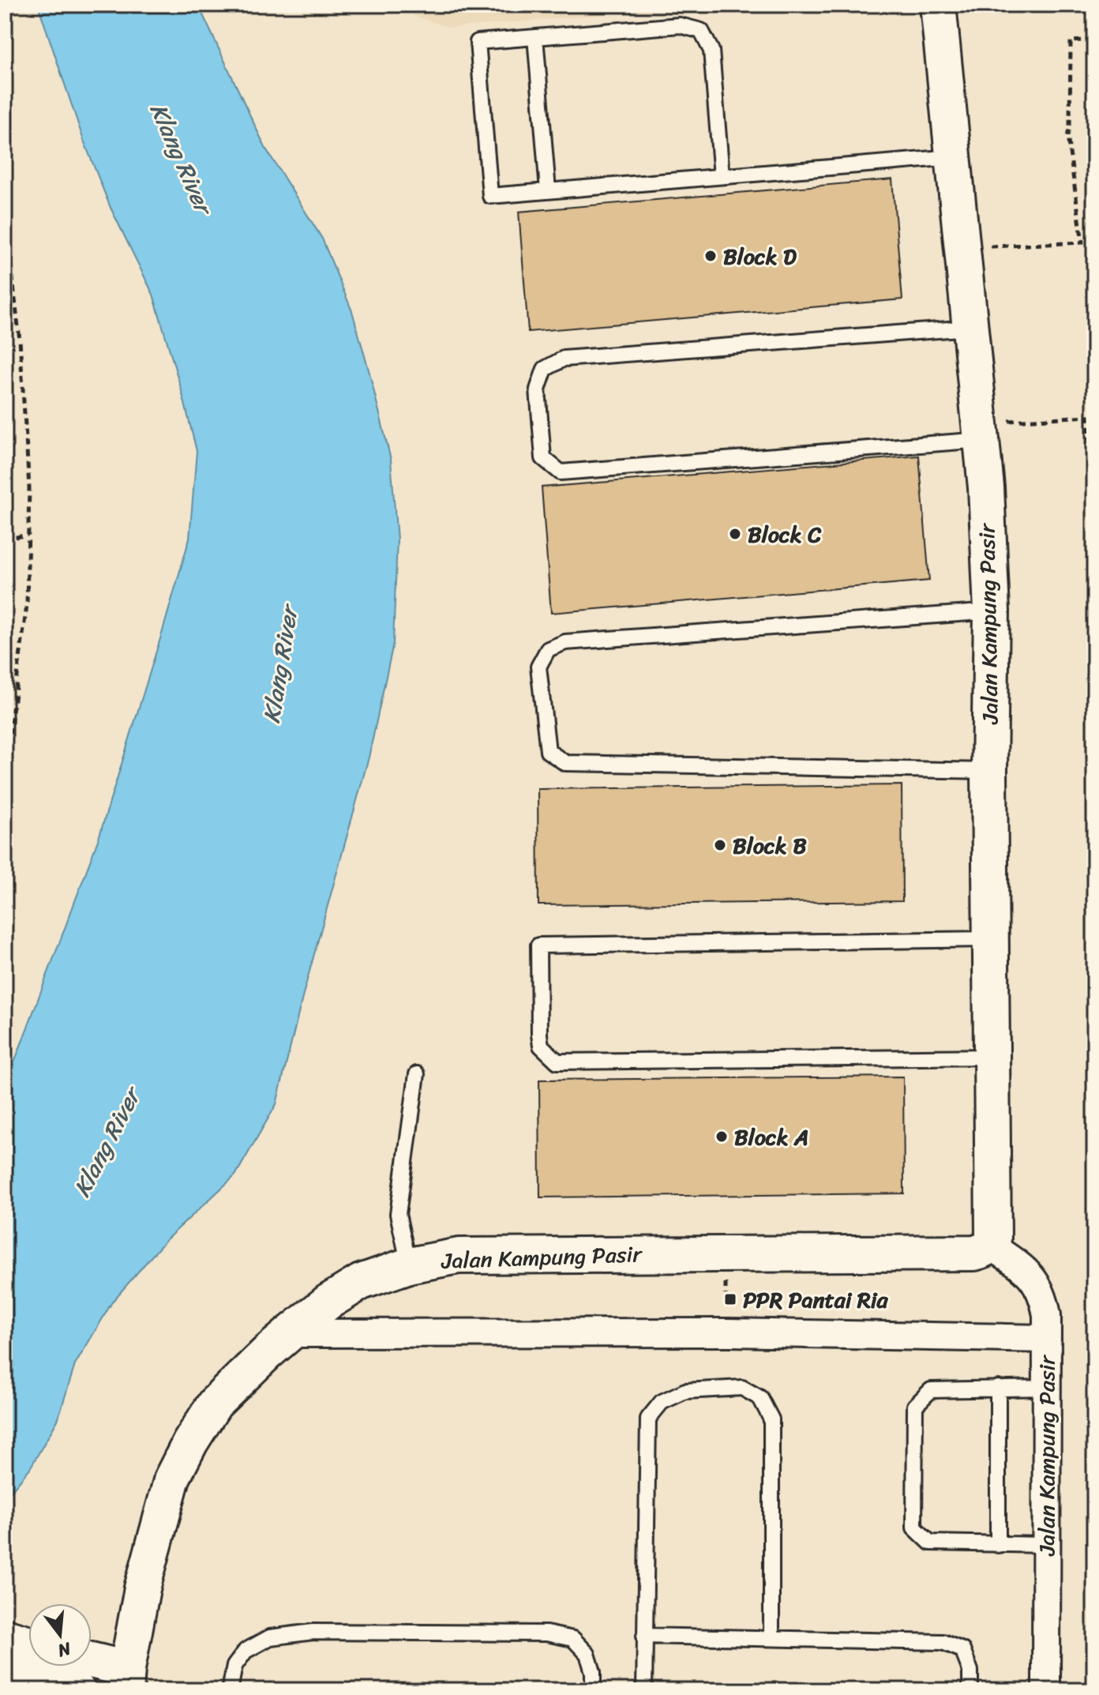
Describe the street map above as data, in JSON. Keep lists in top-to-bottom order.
{
  "streets": {
    "street": ["Jalan Kampung Pasir"]
  },
  "water": ["Klang River"],
  "places": {
    "other": [
      "Block D",
      "Block C",
      "Block B",
      "Block A"
    ],
    "transit": ["PPR Pantai Ria"]
  },
  "north": "bottom"
}
